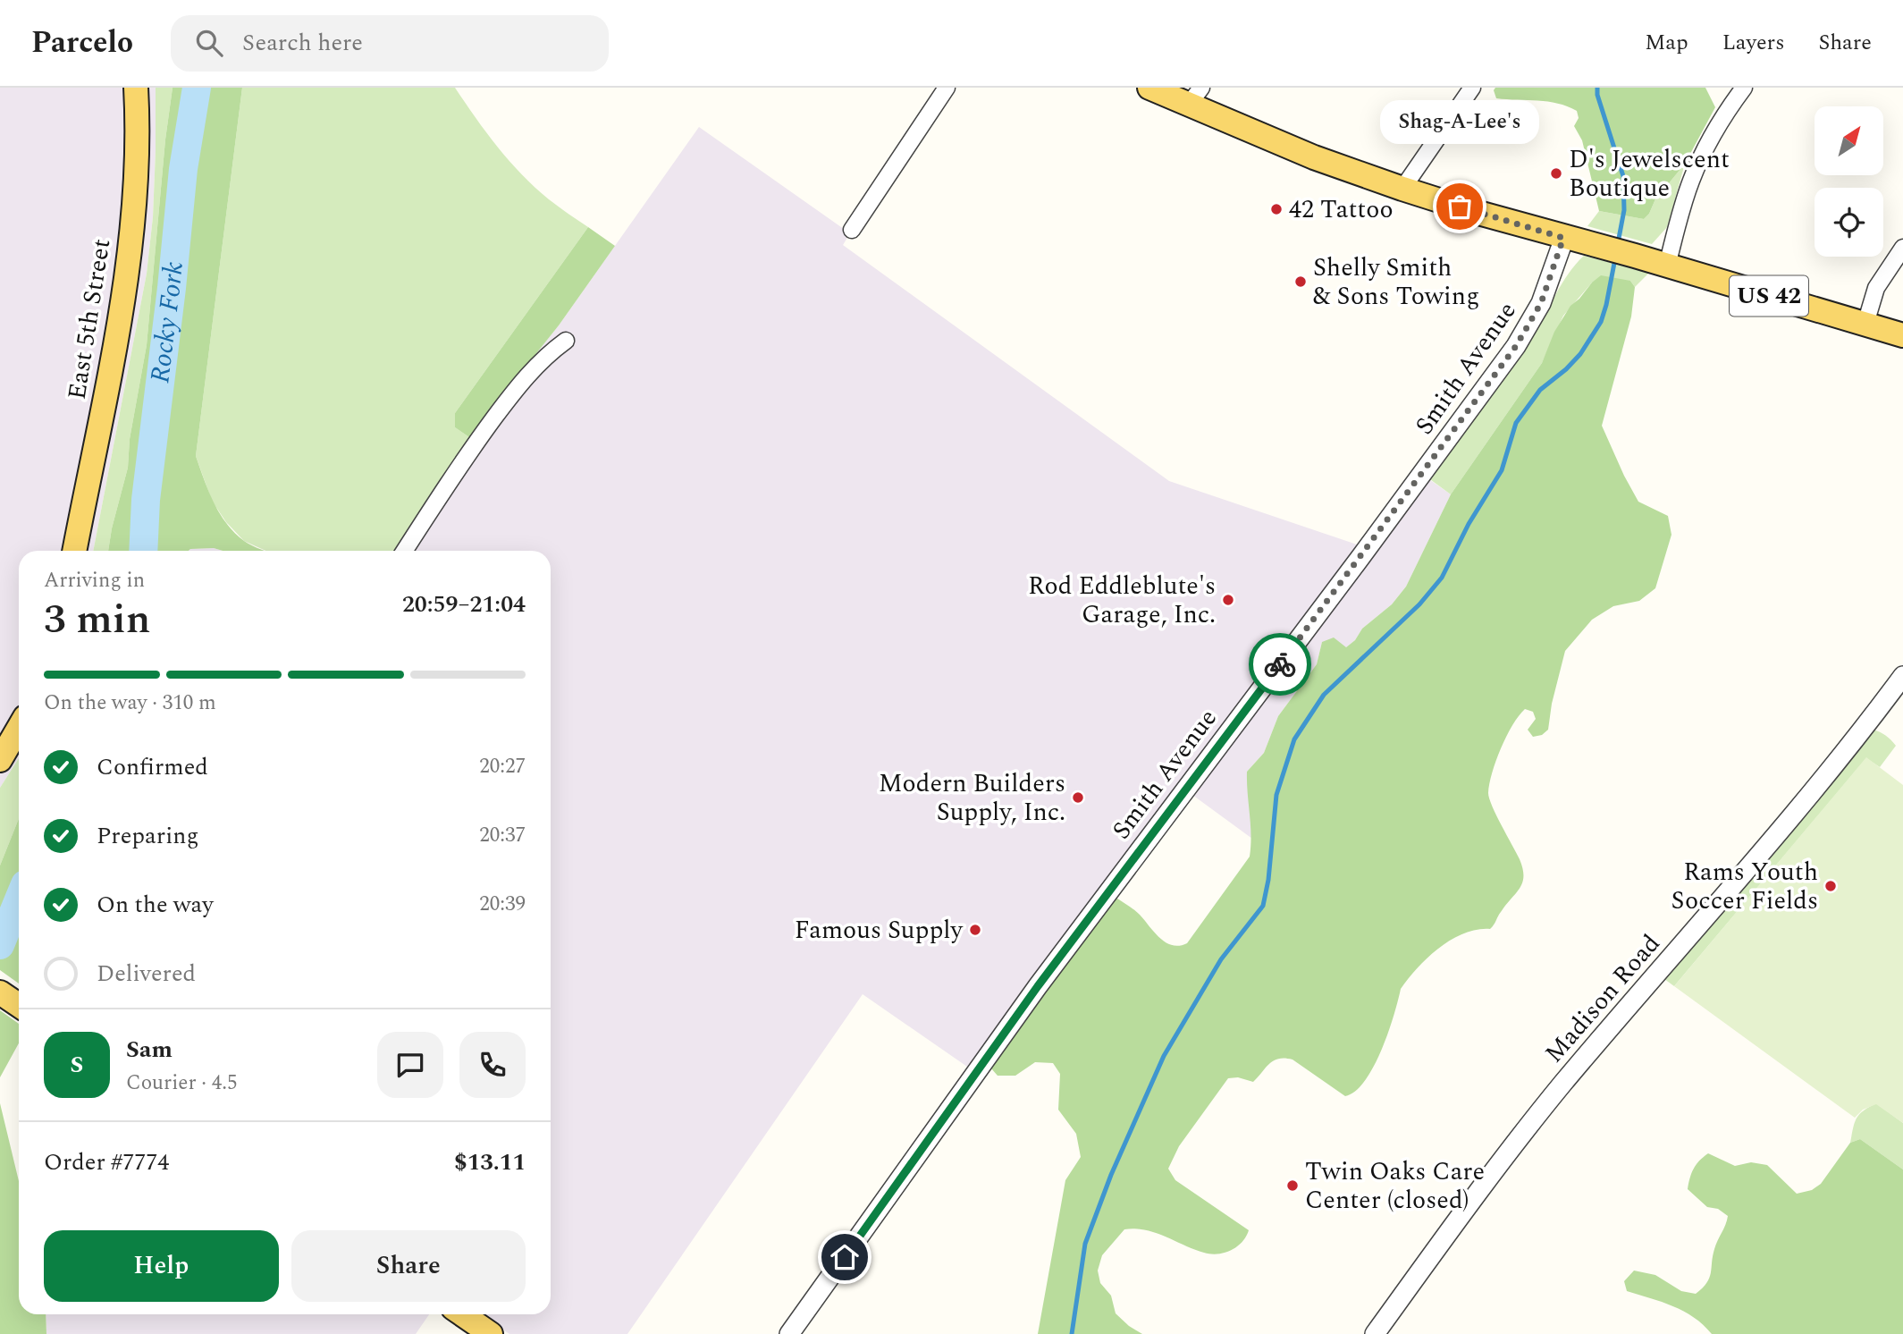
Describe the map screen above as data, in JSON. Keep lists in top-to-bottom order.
{
  "streets": {
    "main road": ["US 42", "East 5th Street"],
    "street": ["Smith Avenue", "Madison Road"]
  },
  "crossings": [
    ["US 42", "Smith Avenue"]
  ],
  "water": ["Rocky Fork"],
  "places": [
    "D's Jewelscent Boutique",
    "Shag-A-Lee's",
    "42 Tattoo",
    "Shelly Smith & Sons Towing",
    "Rod Eddleblute's Garage, Inc.",
    "Modern Builders Supply, Inc.",
    "Rams Youth Soccer Fields",
    "Famous Supply",
    "Twin Oaks Care Center (closed)"
  ],
  "north": "top right",
  "page": {
    "header": "Parcelo",
    "search": "Search here",
    "nav": ["Map", "Layers", "Share"],
    "bubble": "Shag-A-Lee's",
    "heading": ["3 min", "Arriving in", "20:59–21:04"],
    "panel": [
      "Sam",
      "Courier · 4.5",
      "Order #7774",
      "$13.11"
    ],
    "bar": "On the way · 310 m",
    "list": [
      ["Confirmed", "20:27"],
      ["Preparing", "20:37"],
      ["On the way", "20:39"],
      "Delivered"
    ],
    "round": "S",
    "buttons": ["Help", "Share"]
  }
}
